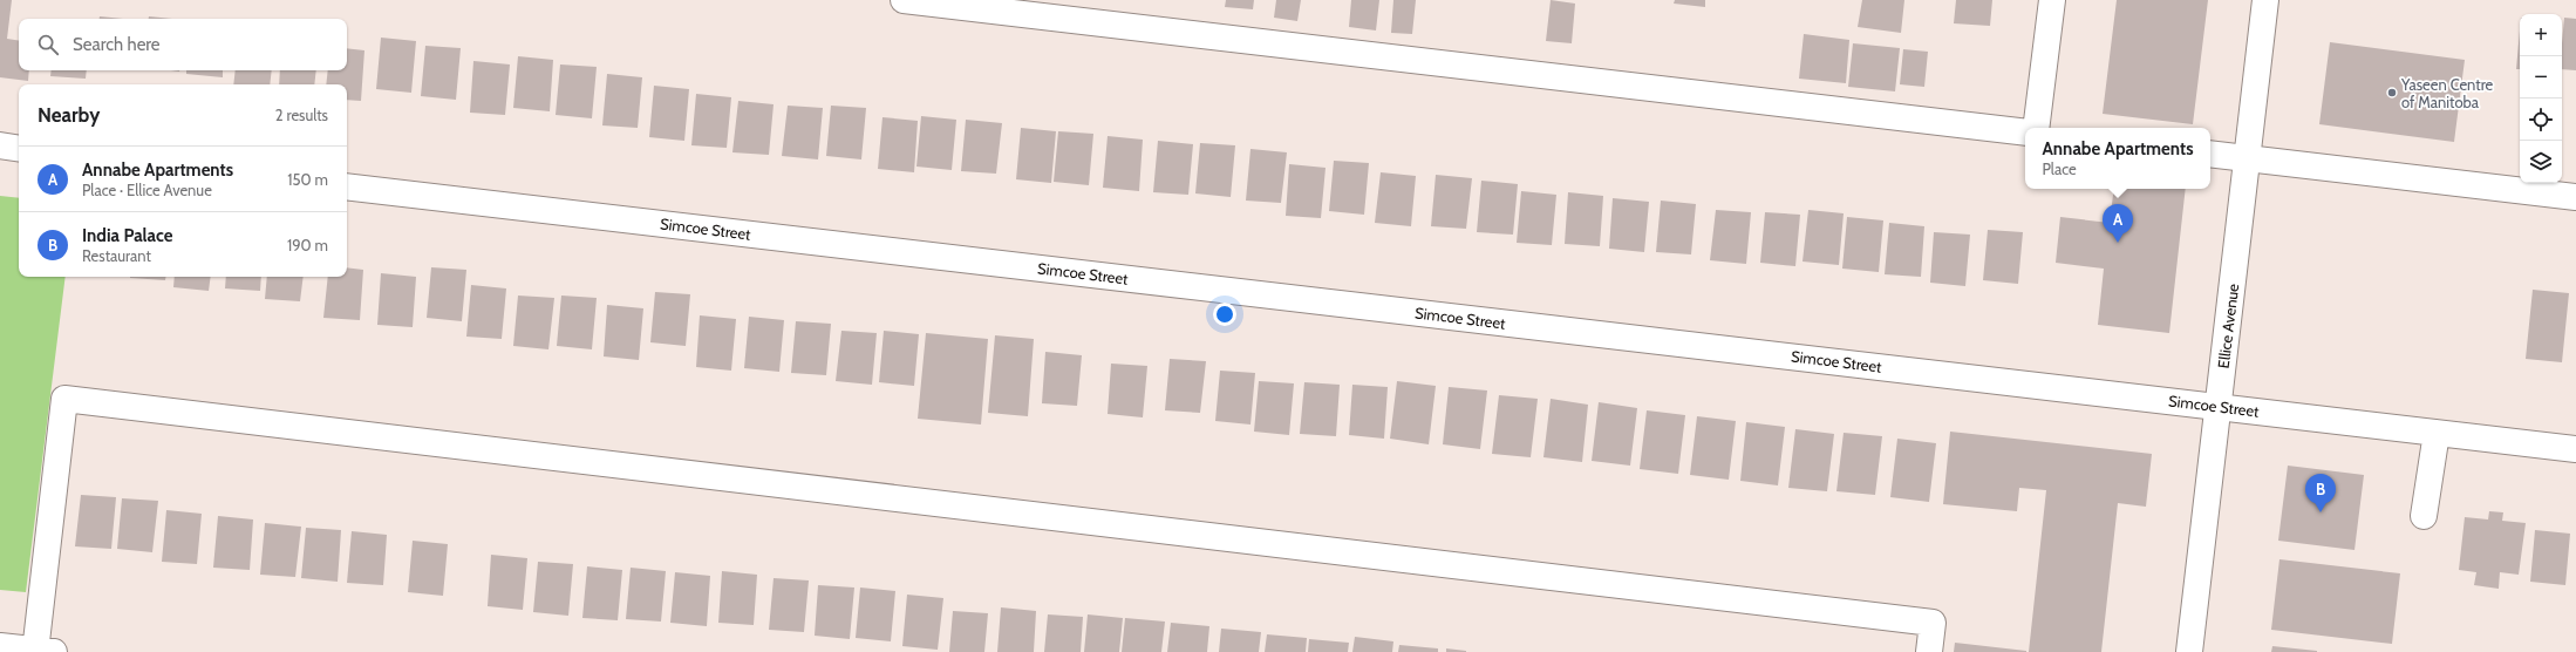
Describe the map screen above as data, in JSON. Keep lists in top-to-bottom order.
{
  "streets": {
    "street": ["Simcoe Street", "Ellice Avenue"]
  },
  "crossings": [
    ["Simcoe Street", "Ellice Avenue"]
  ],
  "places": ["Yaseen Centre of Manitoba"],
  "page": {
    "map_buttons": ["+", "−"],
    "search": "Search here",
    "heading": ["Nearby", "2 results"],
    "popup": ["Annabe Apartments", "Place"],
    "list": [
      {
        "mark": "A",
        "name": "Annabe Apartments",
        "note": "Place · Ellice Avenue",
        "value": "150 m"
      },
      {
        "mark": "B",
        "name": "India Palace",
        "note": "Restaurant",
        "value": "190 m"
      }
    ],
    "pins": ["A", "B"]
  }
}
